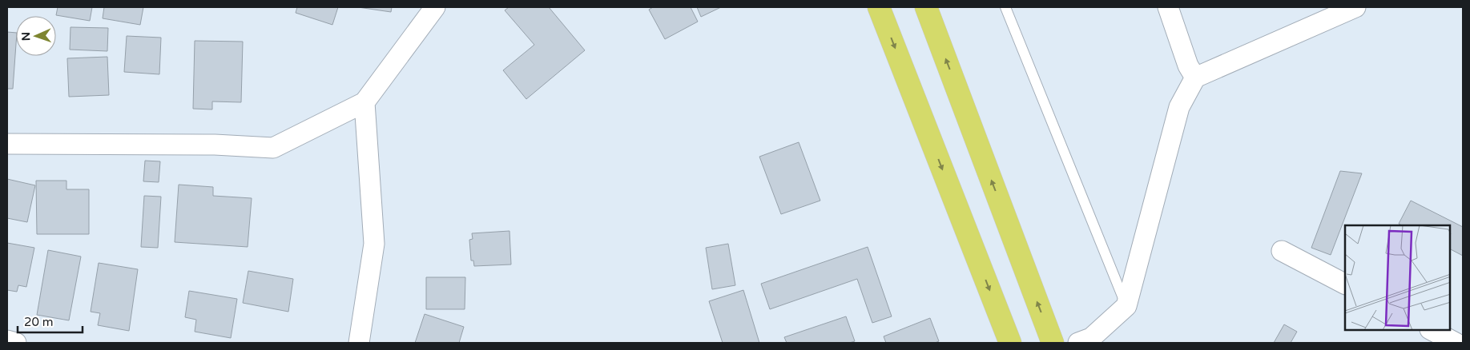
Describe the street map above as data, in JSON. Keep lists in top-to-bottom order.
{
  "scale_bar": "20 m",
  "north": "left"
}
